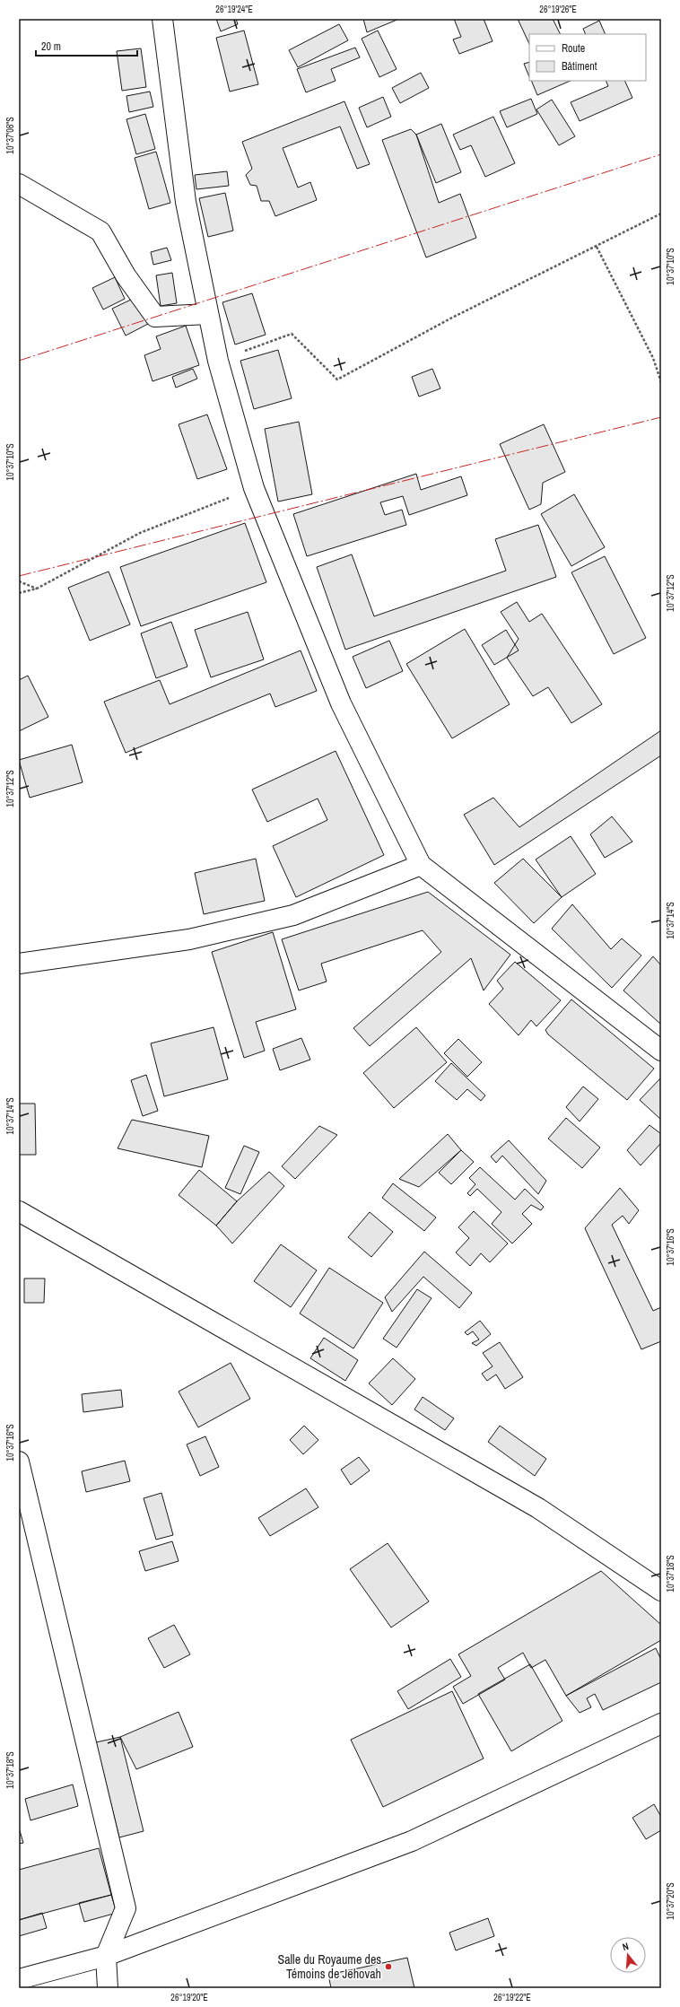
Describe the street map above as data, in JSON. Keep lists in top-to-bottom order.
{
  "places": ["Salle du Royaume des Témoins de Jehovah"],
  "legend": ["Route", "Bâtiment"],
  "scale_bar": "20 m",
  "north": "top",
  "coordinates": [
    "26°19'24\"E",
    "26°19'26\"E",
    "10°37'08\"S",
    "10°37'10\"S",
    "10°37'12\"S",
    "10°37'14\"S",
    "10°37'16\"S",
    "10°37'18\"S",
    "10°37'20\"S",
    "26°19'20\"E",
    "26°19'22\"E"
  ]
}
